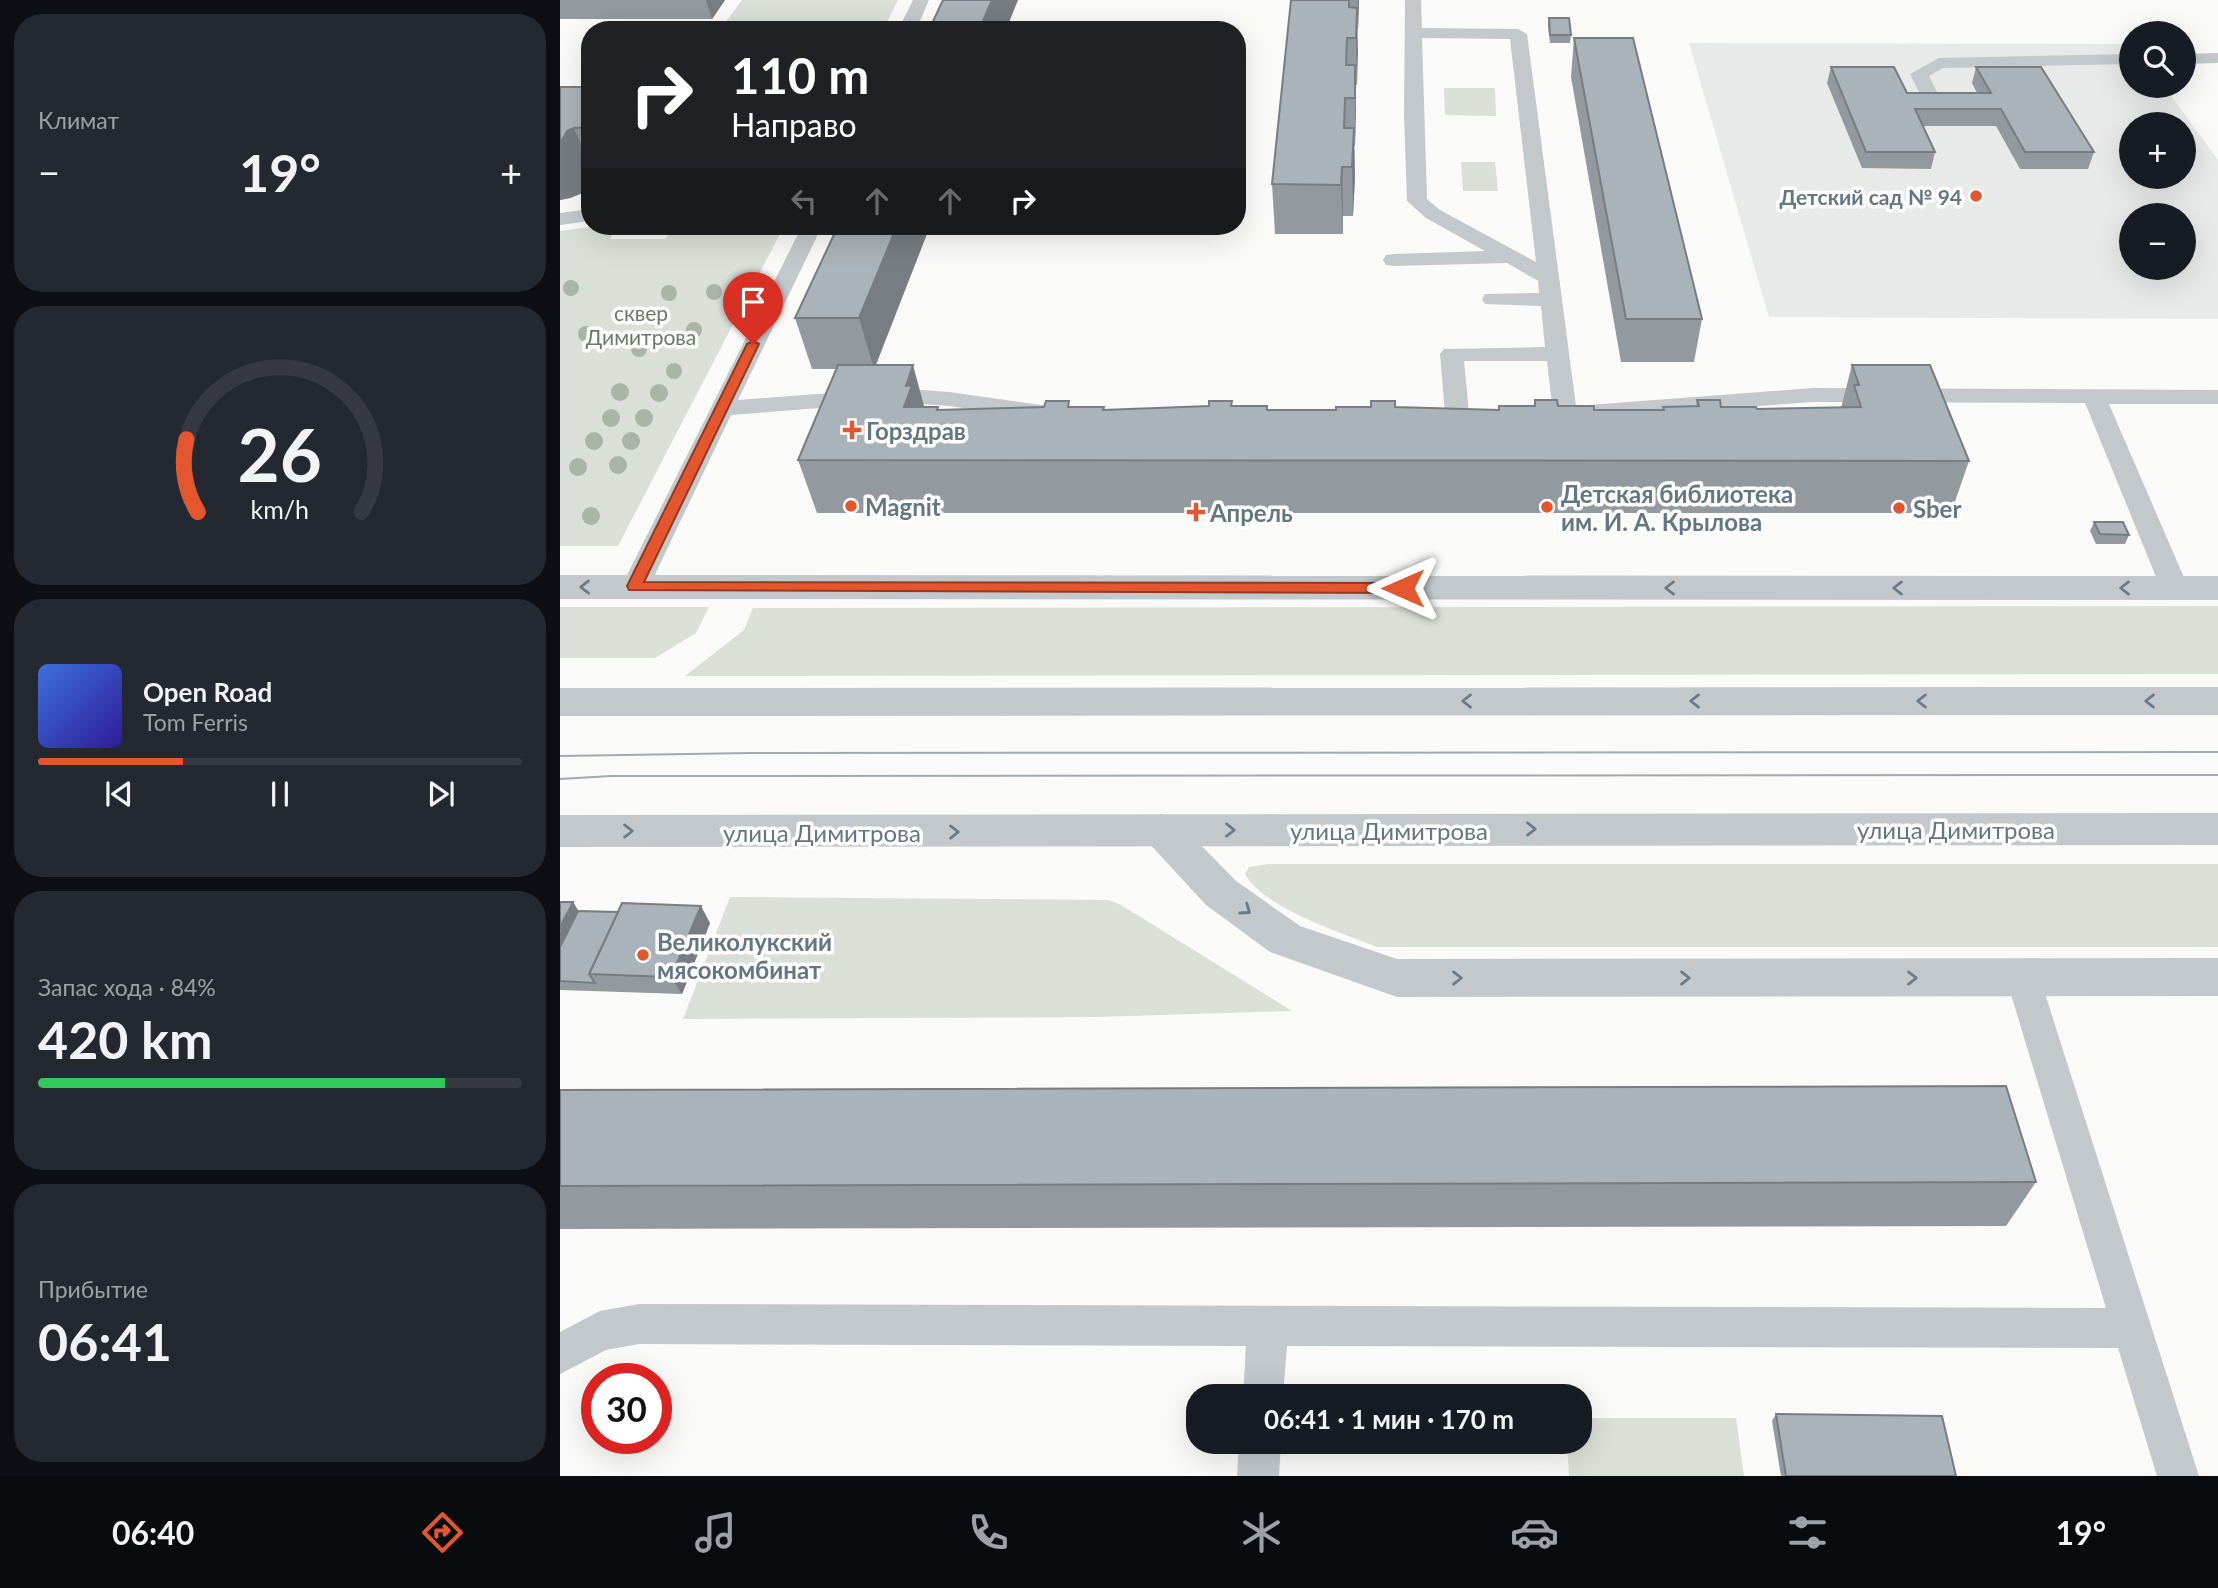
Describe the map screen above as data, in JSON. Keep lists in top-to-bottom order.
{
  "streets": {
    "street": ["улица Димитрова"]
  },
  "parks": ["сквер Димитрова"],
  "places": {
    "other": [
      "Детский сад № 94",
      "Magnit",
      "Детская библиотека им. И. А. Крылова",
      "Sber",
      "Великолукский мясокомбинат"
    ],
    "health": ["Горздрав", "Апрель"]
  },
  "page": {
    "tile": [
      "Климат",
      ["Запас хода · 84%", "420 km"],
      ["Прибытие", "06:41"]
    ],
    "map_buttons": ["+", "−"],
    "turn": ["110 m", "Направо"],
    "heat": ["−", "19°", "+"],
    "song": ["Open Road", "Tom Ferris"],
    "limit": "30",
    "trip": "06:41 · 1 мин · 170 m",
    "tabs": ["06:40", "19°"],
    "gauge": ["26", "km/h"]
  }
}
